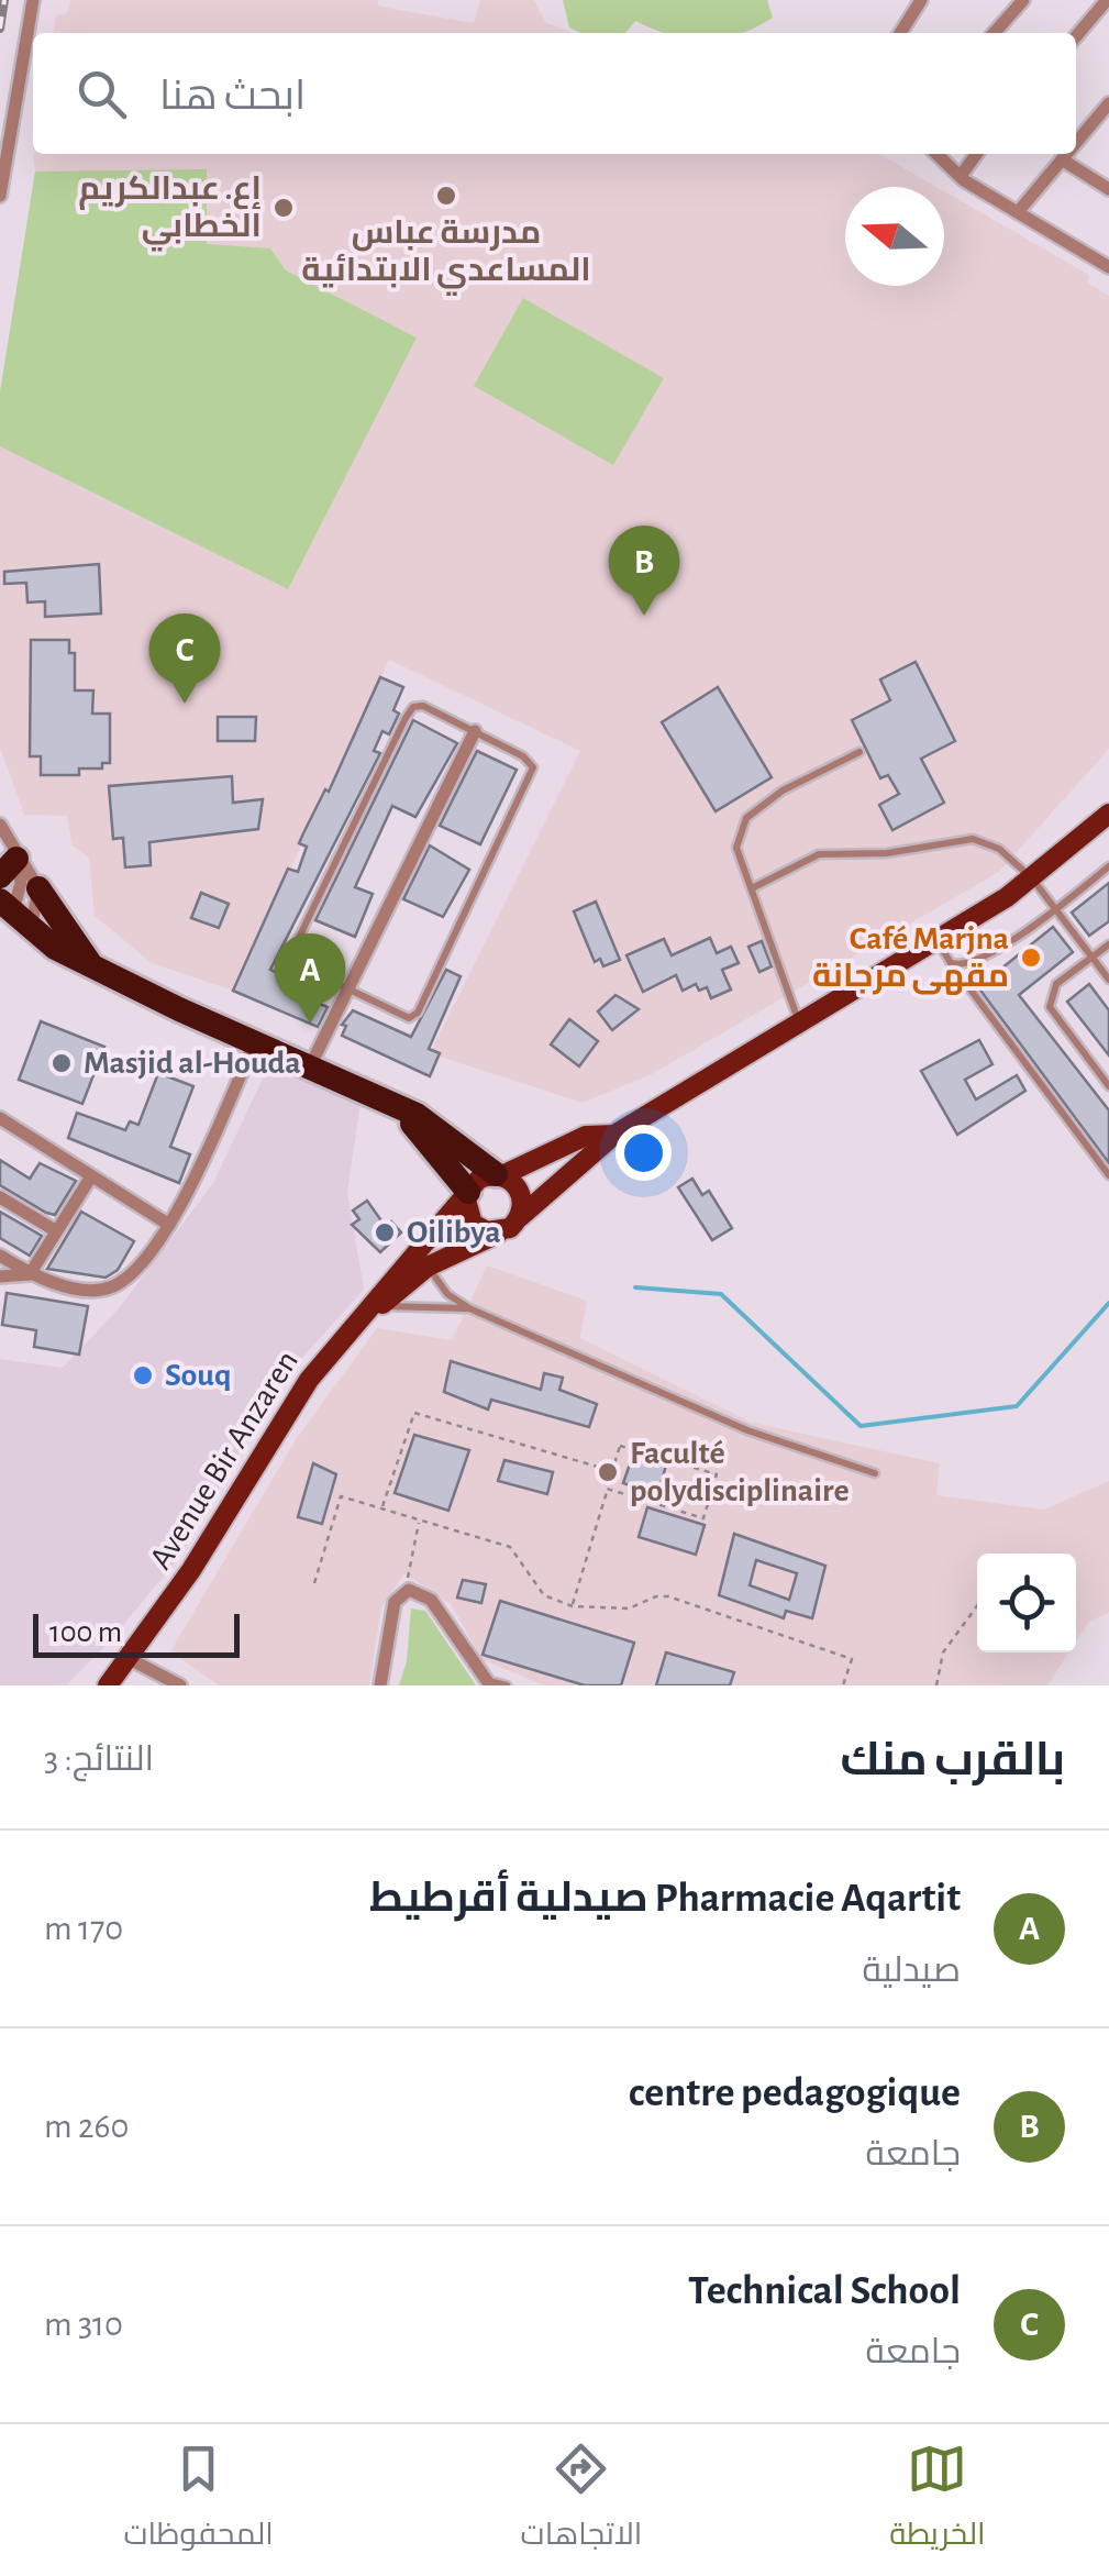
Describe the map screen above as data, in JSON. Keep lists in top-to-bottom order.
{
  "streets": {
    "main road": ["Avenue Bir Anzaren"]
  },
  "places": [
    "مدرسة عباس المساعدي الابتدائية",
    "إع. عبدالكريم الخطابي",
    "Café Marjna مقهى مرجانة",
    "Masjid al-Houda",
    "Oilibya",
    "Souq",
    "Faculté polydisciplinaire"
  ],
  "scale_bar": "100 m",
  "north": "left",
  "page": {
    "search": "ابحث هنا",
    "pins": ["B", "C", "A"],
    "scale": "100 m",
    "heading": ["بالقرب منك", "النتائج: 3"],
    "list": [
      {
        "mark": "A",
        "name": "Pharmacie Aqartit صيدلية أقرطيط",
        "note": "صيدلية",
        "value": "170 m"
      },
      {
        "mark": "B",
        "name": "centre pedagogique",
        "note": "جامعة",
        "value": "260 m"
      },
      {
        "mark": "C",
        "name": "Technical School",
        "note": "جامعة",
        "value": "310 m"
      }
    ],
    "nav": ["الخريطة", "الاتجاهات", "المحفوظات"]
  }
}
